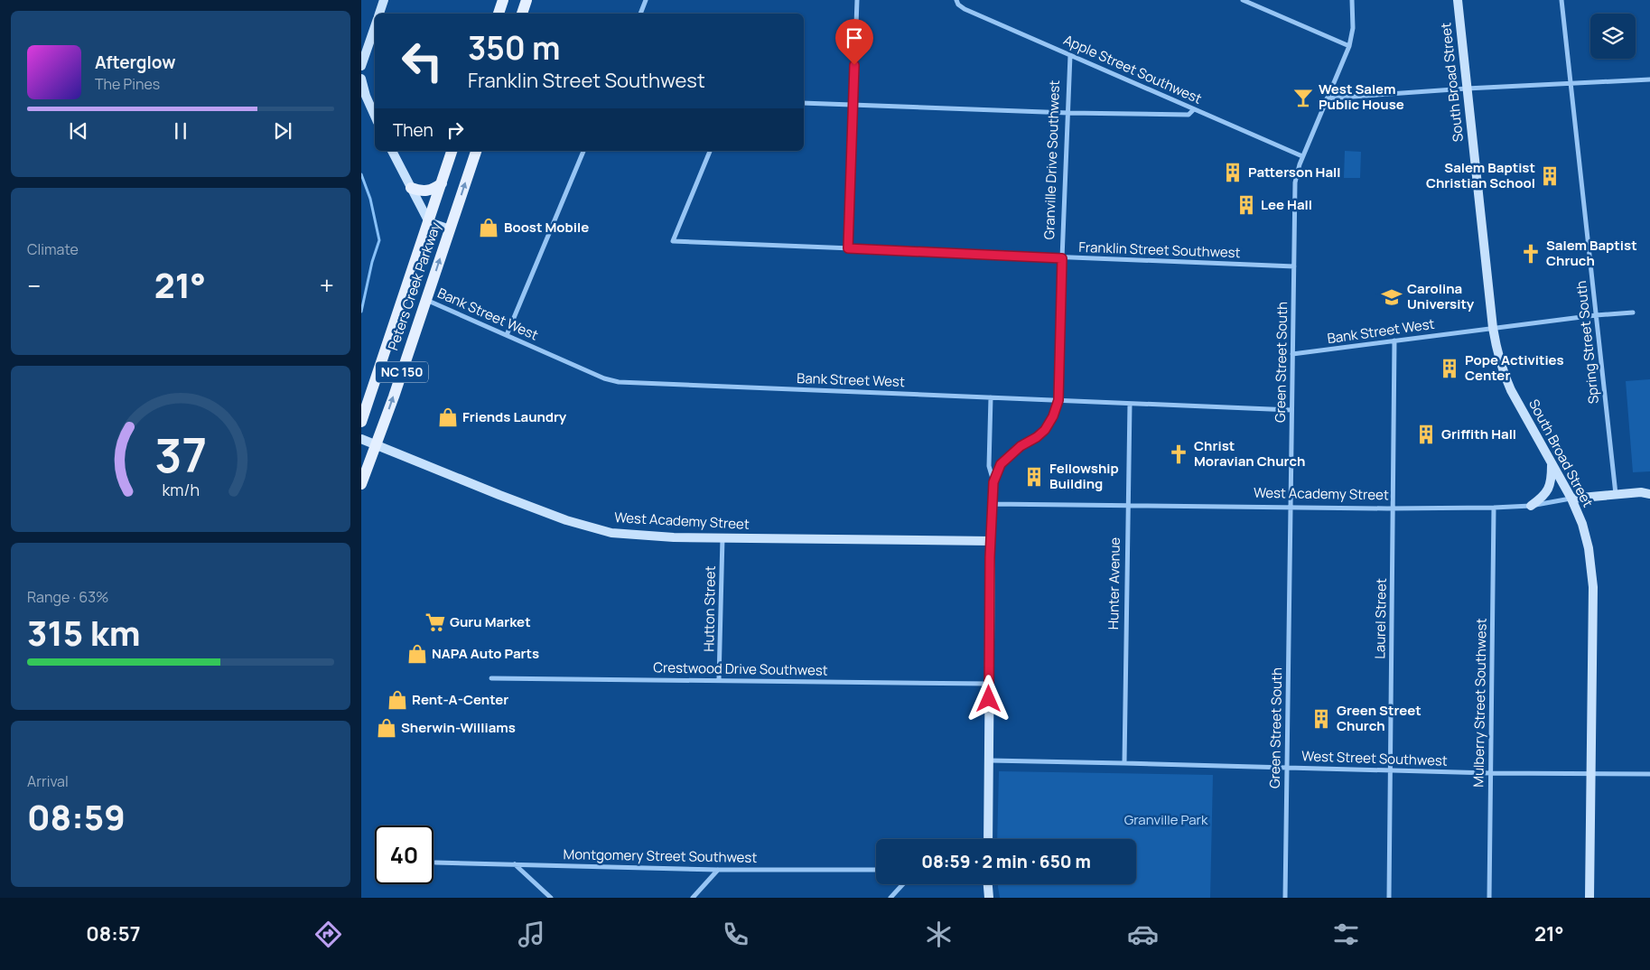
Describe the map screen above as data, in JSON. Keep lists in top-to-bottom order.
{
  "streets": {
    "main road": ["Peters Creek Parkway", "NC 150"],
    "street": [
      "Apple Street Southwest",
      "South Broad Street",
      "Granville Drive Southwest",
      "Franklin Street Southwest",
      "Bank Street West",
      "Spring Street South",
      "Green Street South",
      "West Academy Street",
      "Hunter Avenue",
      "Hutton Street",
      "Laurel Street",
      "Crestwood Drive Southwest",
      "Mulberry Street Southwest",
      "West Street Southwest",
      "Montgomery Street Southwest"
    ]
  },
  "crossings": [
    ["Apple Street Southwest", "Granville Drive Southwest"],
    ["Apple Street Southwest", "Green Street South"],
    ["South Broad Street", "Bank Street West"],
    ["South Broad Street", "West Academy Street"],
    ["South Broad Street", "West Street Southwest"],
    ["Granville Drive Southwest", "Franklin Street Southwest"],
    ["Granville Drive Southwest", "Bank Street West"],
    ["Granville Drive Southwest", "West Academy Street"],
    ["Granville Drive Southwest", "Crestwood Drive Southwest"],
    ["Granville Drive Southwest", "West Street Southwest"],
    ["Franklin Street Southwest", "Green Street South"],
    ["Peters Creek Parkway", "Bank Street West"],
    ["Peters Creek Parkway", "West Academy Street"],
    ["Bank Street West", "Spring Street South"],
    ["Bank Street West", "Green Street South"],
    ["Bank Street West", "Hunter Avenue"],
    ["Bank Street West", "Laurel Street"],
    ["Spring Street South", "West Academy Street"],
    ["Green Street South", "West Academy Street"],
    ["Green Street South", "West Street Southwest"],
    ["West Academy Street", "Hunter Avenue"],
    ["West Academy Street", "Hutton Street"],
    ["West Academy Street", "Laurel Street"],
    ["West Academy Street", "Mulberry Street Southwest"],
    ["Hunter Avenue", "West Street Southwest"],
    ["Hutton Street", "Crestwood Drive Southwest"],
    ["Laurel Street", "West Street Southwest"],
    ["Mulberry Street Southwest", "West Street Southwest"]
  ],
  "parks": ["Granville Park"],
  "places": {
    "bar": ["West Salem Public House"],
    "building": [
      "Patterson Hall",
      "Salem Baptist Christian School",
      "Lee Hall",
      "Pope Activities Center",
      "Griffith Hall",
      "Fellowship Building",
      "Green Street Church"
    ],
    "shop": [
      "Boost Mobile",
      "Friends Laundry",
      "NAPA Auto Parts",
      "Rent-A-Center",
      "Sherwin-Williams"
    ],
    "church": ["Salem Baptist Chruch", "Christ Moravian Church"],
    "school or university": ["Carolina University"],
    "supermarket": ["Guru Market"]
  },
  "page": {
    "turn": ["350 m", "Franklin Street Southwest"],
    "song": ["Afterglow", "The Pines"],
    "then": "Then",
    "tile": [
      "Climate",
      ["Range · 63%", "315 km"],
      ["Arrival", "08:59"]
    ],
    "heat": ["−", "21°", "+"],
    "limit": "40",
    "trip": "08:59 · 2 min · 650 m",
    "tabs": ["08:57", "21°"],
    "gauge": ["37", "km/h"]
  }
}
